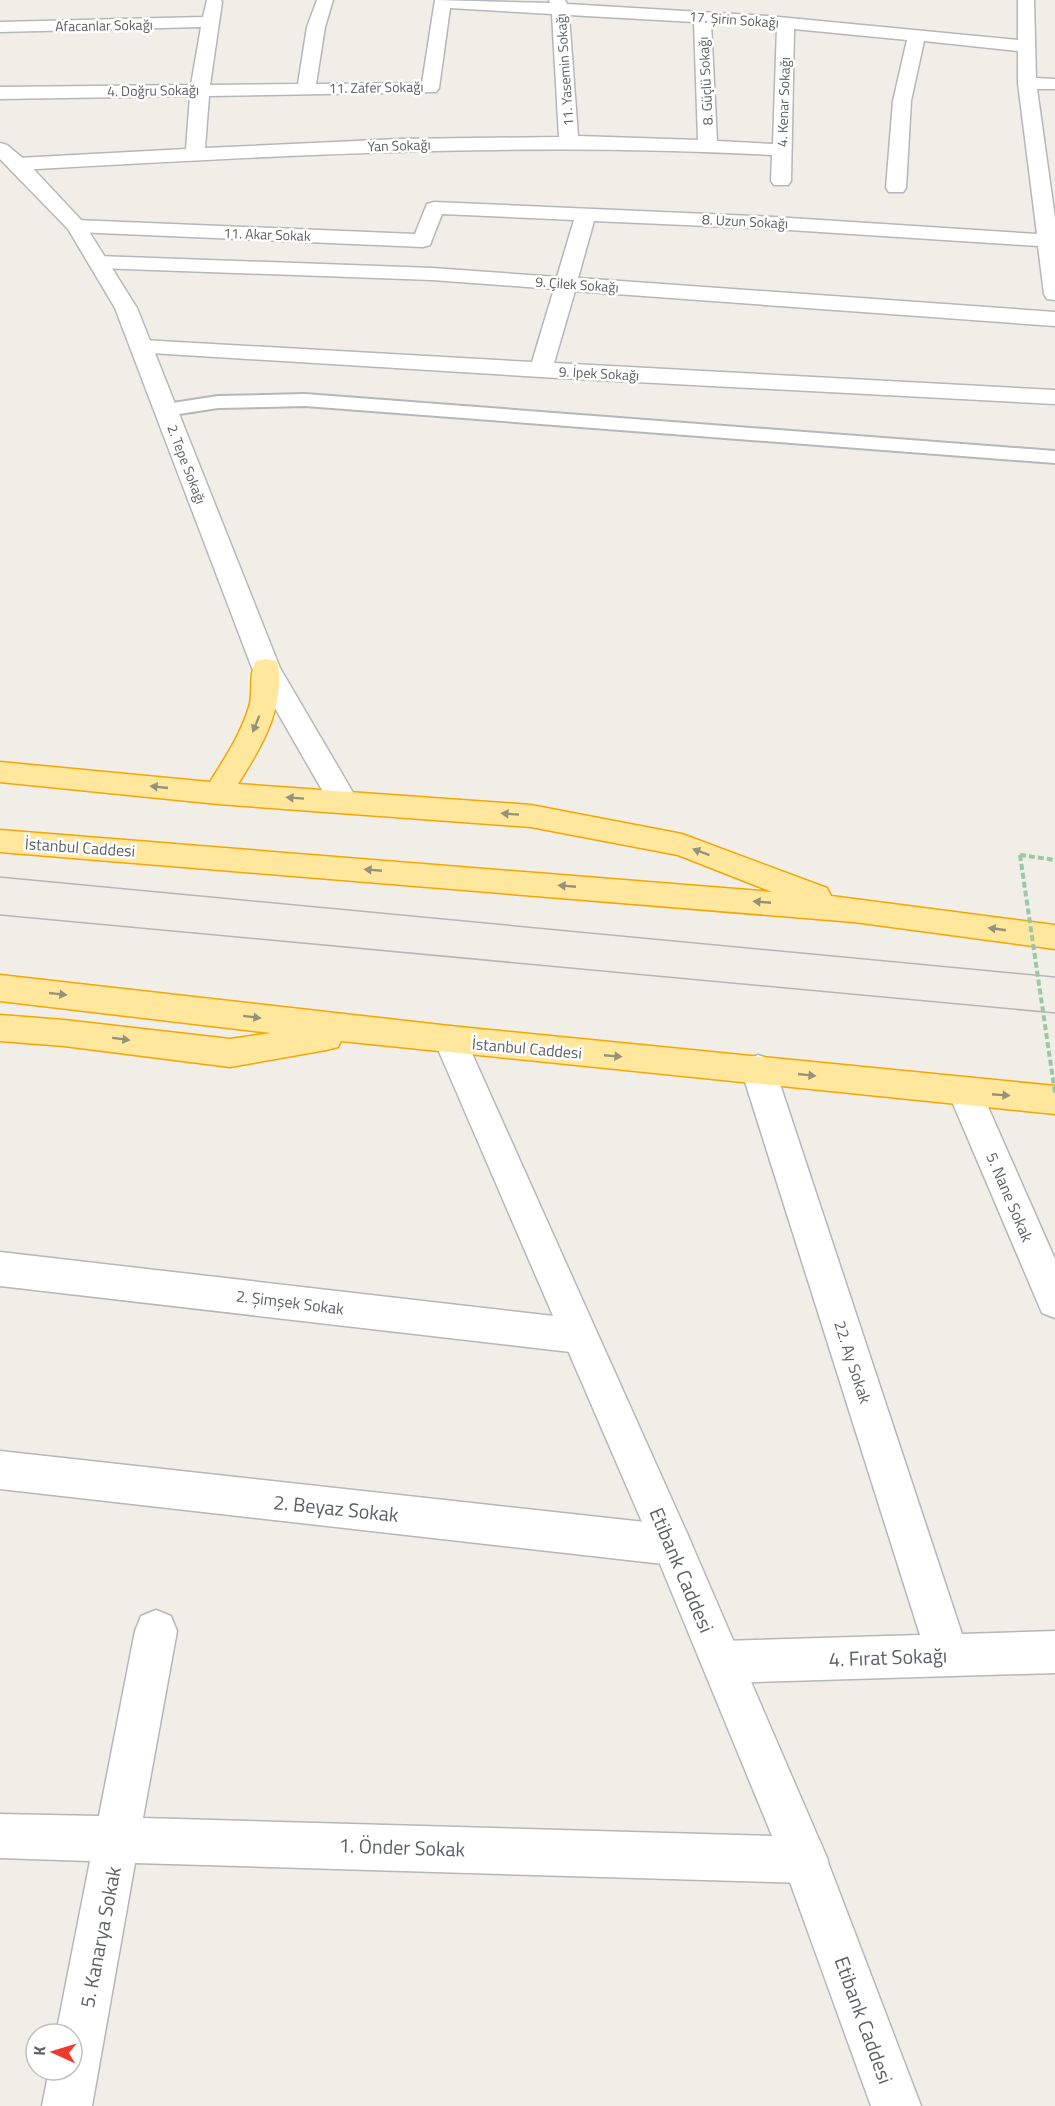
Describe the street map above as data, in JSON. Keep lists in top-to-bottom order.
{
  "streets": {
    "highway": ["İstanbul Caddesi"],
    "street": [
      "17. Şirin Sokağı",
      "Afacanlar Sokağı",
      "11. Yasemin Sokağı",
      "8. Güçlü Sokağı",
      "11. Zafer Sokağı",
      "4. Doğru Sokağı",
      "4. Kenar Sokağı",
      "Yan Sokağı",
      "8. Uzun Sokağı",
      "11. Akar Sokak",
      "9. Çilek Sokağı",
      "9. İpek Sokağı",
      "2. Tepe Sokağı",
      "5. Nane Sokak",
      "2. Şimşek Sokak",
      "22. Ay Sokak",
      "2. Beyaz Sokak",
      "Etibank Caddesi",
      "4. Fırat Sokağı",
      "1. Önder Sokak",
      "5. Kanarya Sokak"
    ]
  },
  "crossings": [
    ["17. Şirin Sokağı", "11. Yasemin Sokağı"],
    ["17. Şirin Sokağı", "8. Güçlü Sokağı"],
    ["17. Şirin Sokağı", "11. Zafer Sokağı"],
    ["17. Şirin Sokağı", "4. Kenar Sokağı"],
    ["11. Yasemin Sokağı", "Yan Sokağı"],
    ["8. Güçlü Sokağı", "Yan Sokağı"],
    ["11. Zafer Sokağı", "4. Doğru Sokağı"],
    ["4. Kenar Sokağı", "Yan Sokağı"],
    ["Yan Sokağı", "2. Tepe Sokağı"],
    ["8. Uzun Sokağı", "11. Akar Sokak"],
    ["11. Akar Sokak", "2. Tepe Sokağı"],
    ["9. Çilek Sokağı", "2. Tepe Sokağı"],
    ["9. İpek Sokağı", "2. Tepe Sokağı"],
    ["İstanbul Caddesi", "5. Nane Sokak"],
    ["İstanbul Caddesi", "22. Ay Sokak"],
    ["İstanbul Caddesi", "Etibank Caddesi"],
    ["2. Şimşek Sokak", "Etibank Caddesi"],
    ["22. Ay Sokak", "4. Fırat Sokağı"],
    ["2. Beyaz Sokak", "Etibank Caddesi"],
    ["Etibank Caddesi", "4. Fırat Sokağı"],
    ["Etibank Caddesi", "1. Önder Sokak"],
    ["1. Önder Sokak", "5. Kanarya Sokak"]
  ],
  "north": "left"
}
